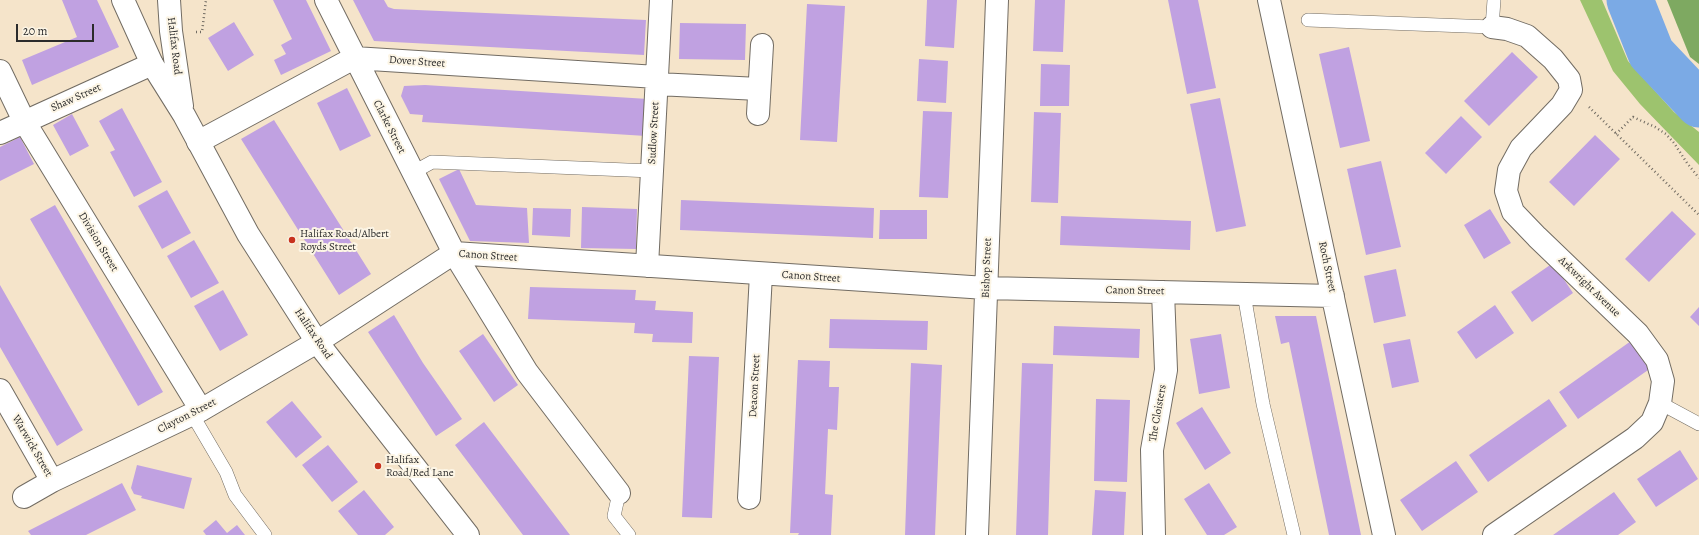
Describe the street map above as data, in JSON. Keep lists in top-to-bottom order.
{
  "streets": {
    "main road": [
      "Halifax Road",
      "Dover Street",
      "Shaw Street",
      "Clarke Street",
      "Sudlow Street",
      "Division Street",
      "Canon Street",
      "Roch Street",
      "Bishop Street",
      "Arkwright Avenue",
      "Deacon Street",
      "The Cloisters",
      "Clayton Street",
      "Warwick Street"
    ]
  },
  "crossings": [
    ["Halifax Road", "Shaw Street"],
    ["Halifax Road", "Canon Street"],
    ["Halifax Road", "Clayton Street"],
    ["Dover Street", "Clarke Street"],
    ["Dover Street", "Sudlow Street"],
    ["Shaw Street", "Division Street"],
    ["Clarke Street", "Canon Street"],
    ["Sudlow Street", "Canon Street"],
    ["Division Street", "Clayton Street"],
    ["Canon Street", "Roch Street"],
    ["Canon Street", "Bishop Street"],
    ["Canon Street", "Deacon Street"],
    ["Canon Street", "The Cloisters"],
    ["Canon Street", "Clayton Street"],
    ["Clayton Street", "Warwick Street"]
  ],
  "places": ["Halifax Road/Albert Royds Street", "Halifax Road/Red Lane"],
  "scale_bar": "20 m"
}
